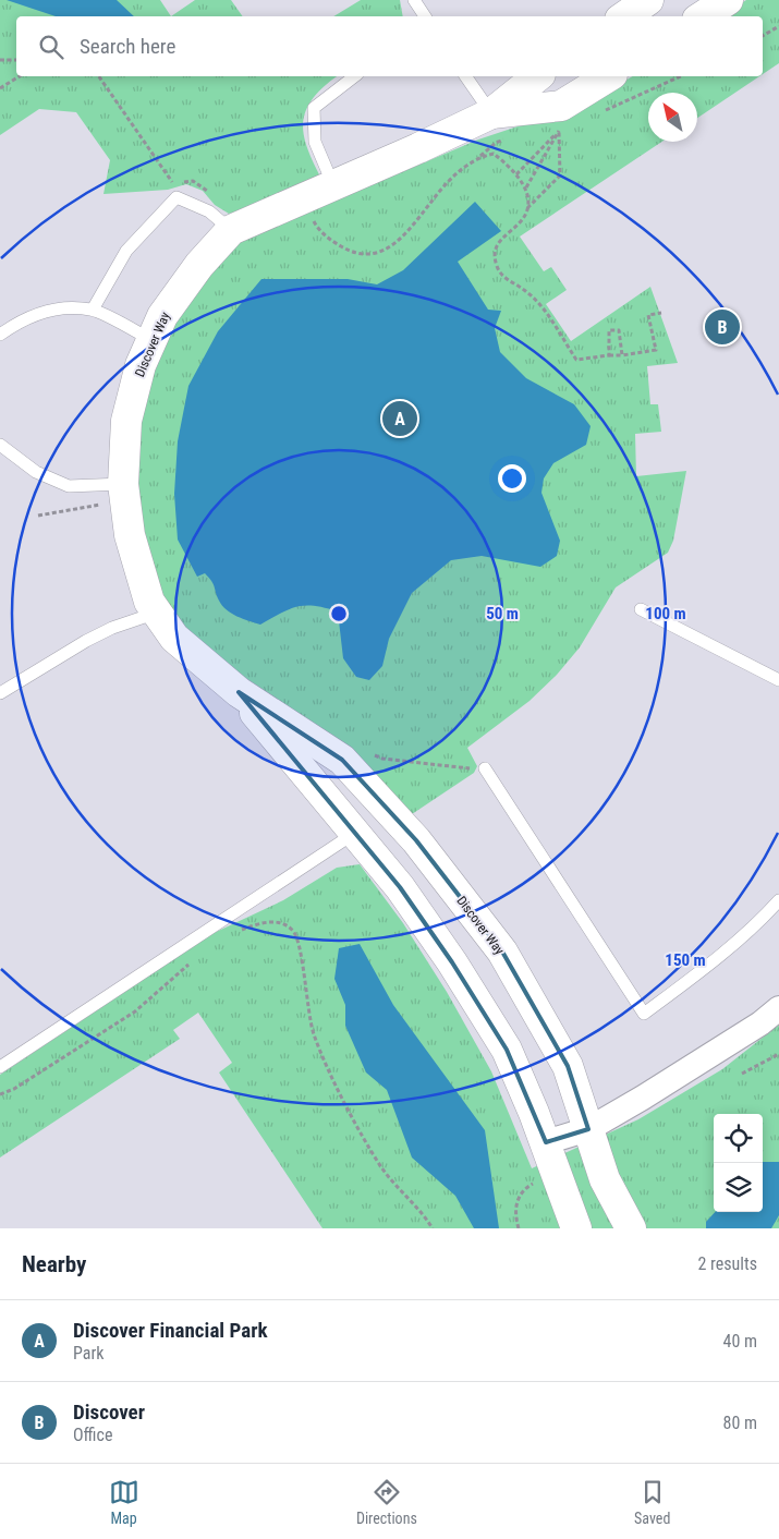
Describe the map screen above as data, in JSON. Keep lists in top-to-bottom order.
{
  "streets": {
    "street": ["Discover Way"]
  },
  "north": "top left",
  "page": {
    "search": "Search here",
    "pins": ["B", "A"],
    "heading": ["Nearby", "2 results"],
    "list": [
      {
        "mark": "A",
        "name": "Discover Financial Park",
        "note": "Park",
        "value": "40 m"
      },
      {
        "mark": "B",
        "name": "Discover",
        "note": "Office",
        "value": "80 m"
      }
    ],
    "nav": ["Map", "Directions", "Saved"]
  },
  "rings": ["50 m", "100 m", "150 m"]
}
